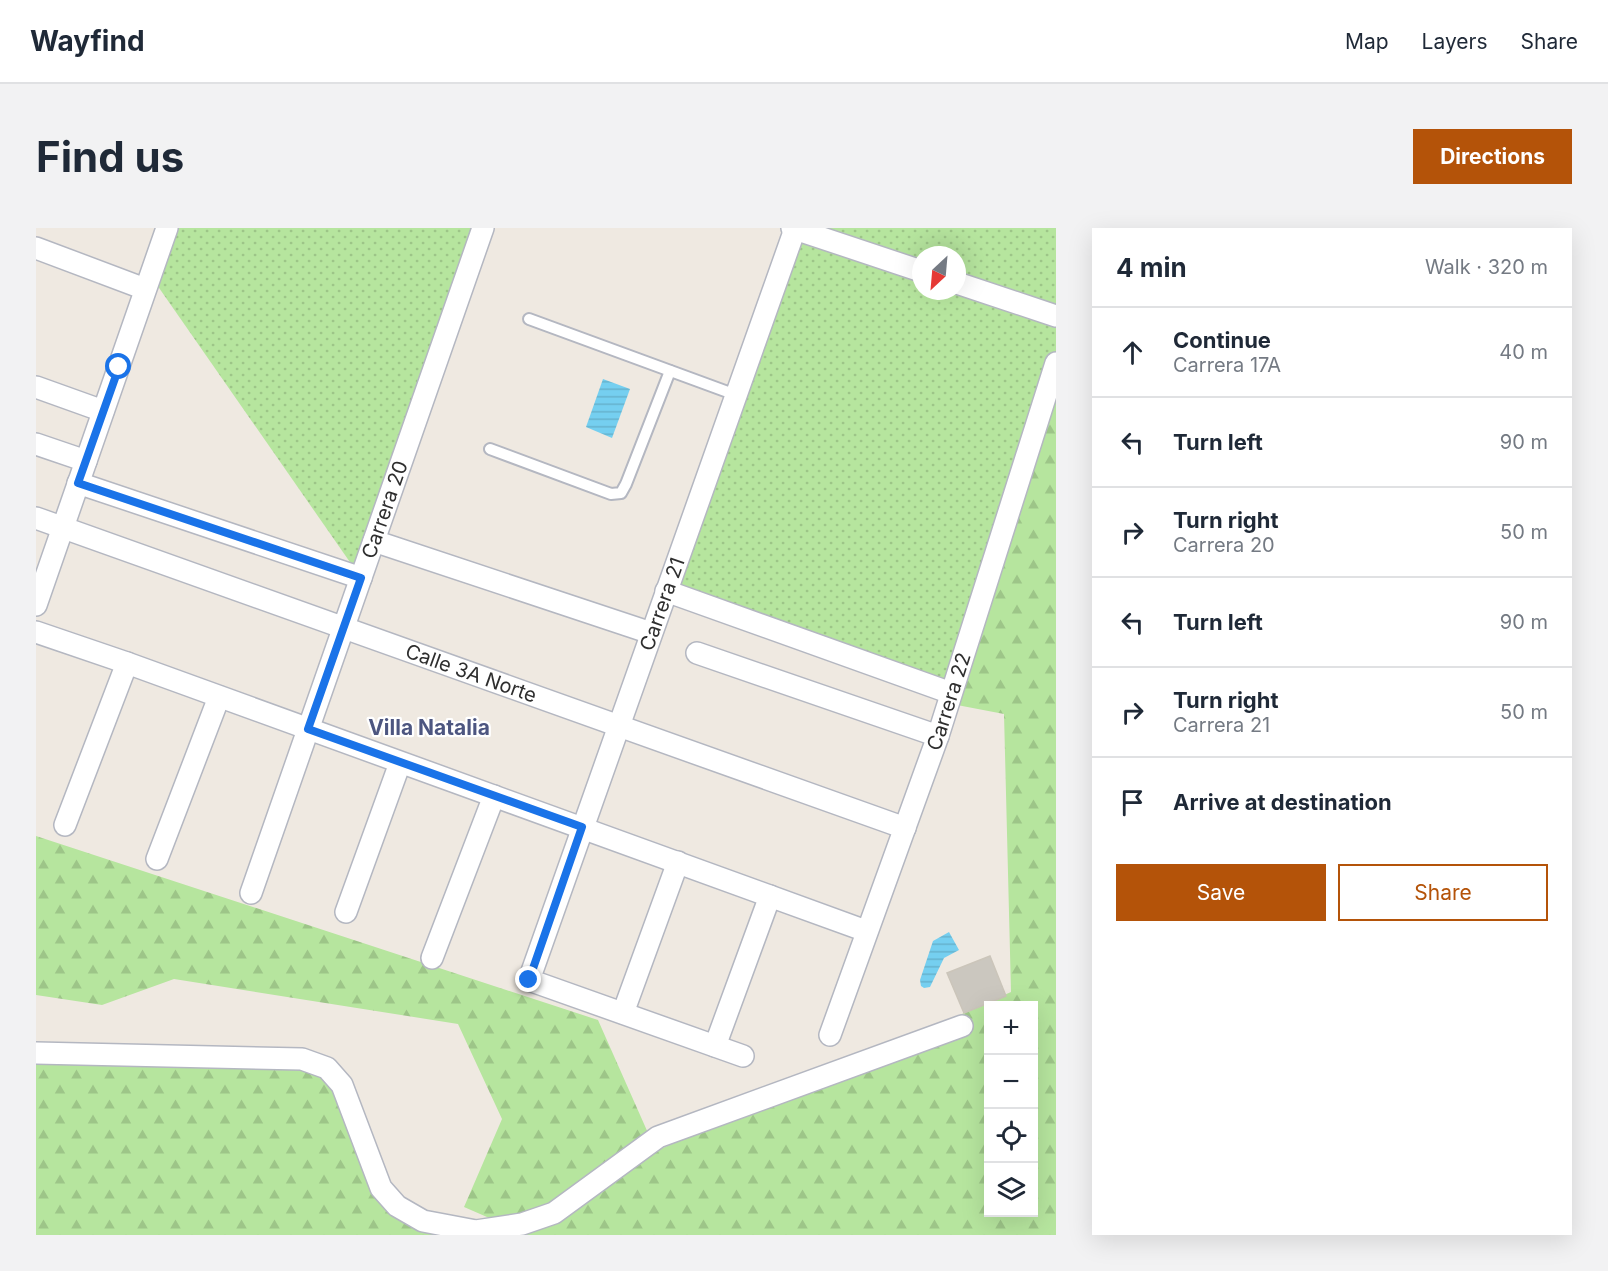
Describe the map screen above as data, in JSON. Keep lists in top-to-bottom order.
{
  "streets": {
    "street": [
      "Carrera 20",
      "Carrera 21",
      "Calle 3A Norte",
      "Carrera 22"
    ]
  },
  "crossings": [
    ["Carrera 20", "Calle 3A Norte"],
    ["Carrera 21", "Calle 3A Norte"],
    ["Calle 3A Norte", "Carrera 22"]
  ],
  "districts": ["Villa Natalia"],
  "north": "bottom left",
  "page": {
    "header": "Wayfind",
    "nav": ["Map", "Layers", "Share"],
    "buttons": [
      "Directions",
      ["Save", "Share"]
    ],
    "title": "Find us",
    "heading": ["4 min", "Walk · 320 m"],
    "list": [
      ["Continue", "Carrera 17A", "40 m"],
      ["Turn left", "90 m"],
      ["Turn right", "Carrera 20", "50 m"],
      ["Turn left", "90 m"],
      ["Turn right", "Carrera 21", "50 m"],
      "Arrive at destination"
    ],
    "map_buttons": ["+", "−"]
  }
}
